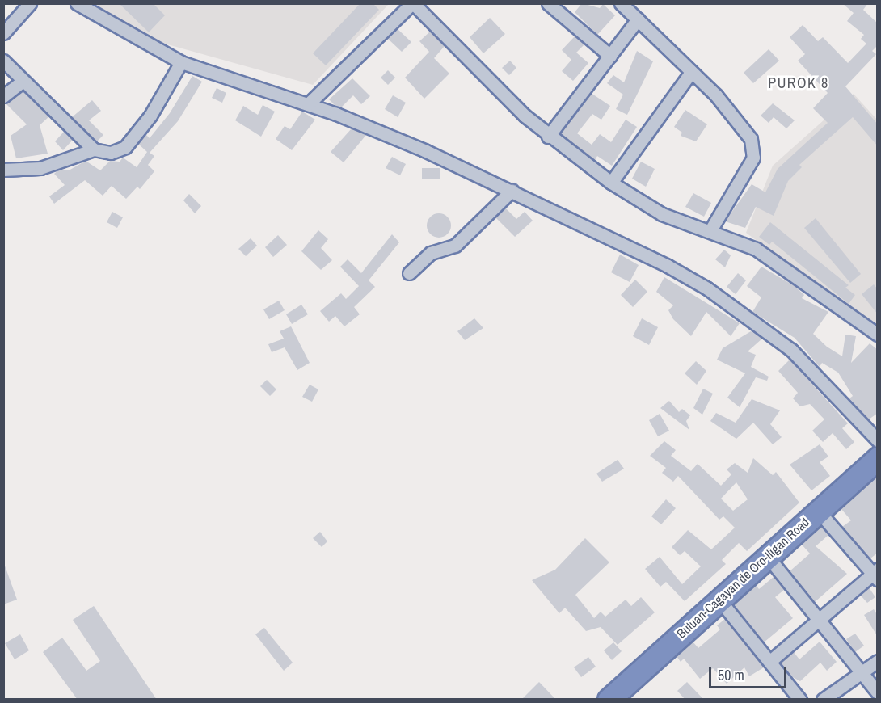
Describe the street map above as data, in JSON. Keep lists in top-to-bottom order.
{
  "streets": {
    "highway": ["Butuan-Cagayan de Oro-Iligan Road"]
  },
  "districts": ["PUROK 8"],
  "scale_bar": "50 m"
}
